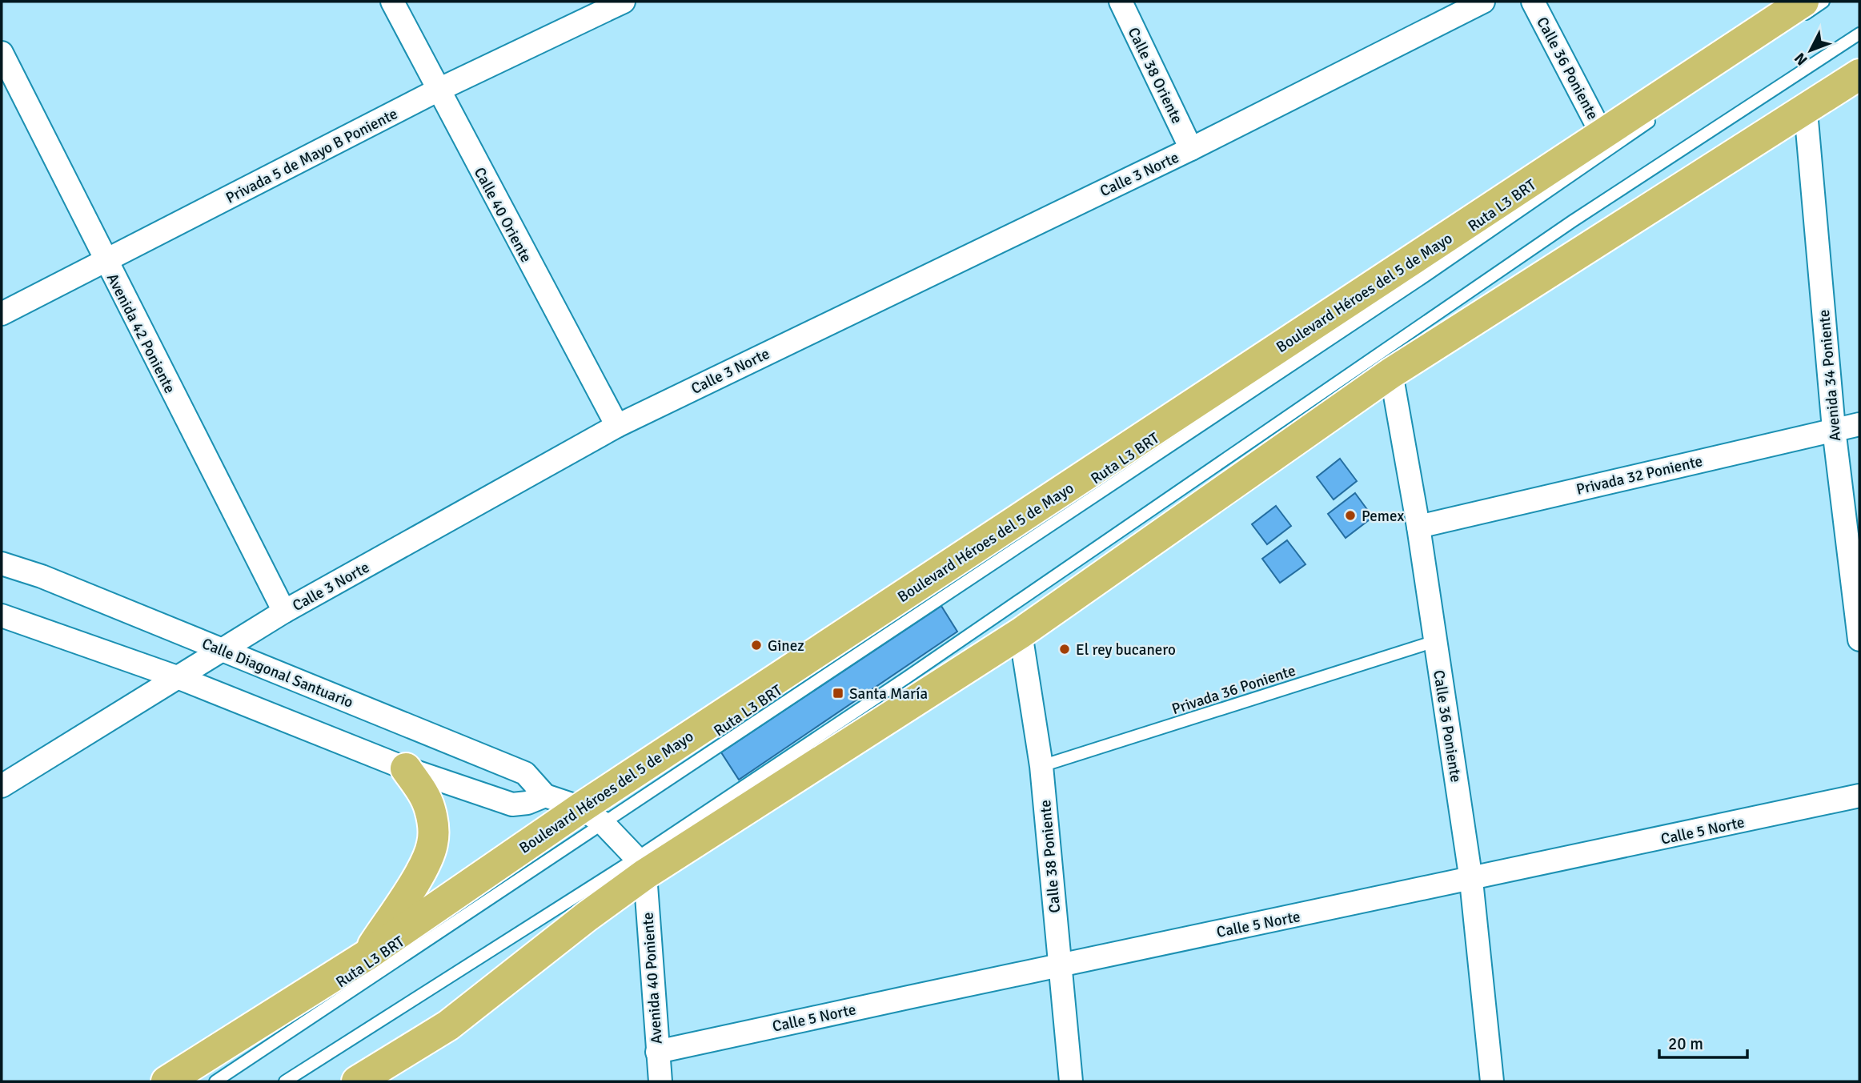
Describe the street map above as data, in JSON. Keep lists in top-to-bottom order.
{
  "streets": {
    "main road": ["Boulevard Héroes del 5 de Mayo"],
    "street": [
      "Calle 36 Poniente",
      "Calle 38 Oriente",
      "Privada 5 de Mayo B Poniente",
      "Calle 3 Norte",
      "Calle 40 Oriente",
      "Avenida 42 Poniente",
      "Avenida 34 Poniente",
      "Privada 32 Poniente",
      "Calle Diagonal Santuario",
      "Calle 5 Norte",
      "Calle 38 Poniente",
      "Avenida 40 Poniente"
    ],
    "lane": ["Ruta L3 BRT", "Privada 36 Poniente"]
  },
  "crossings": [
    ["Calle 36 Poniente", "Boulevard Héroes del 5 de Mayo"],
    ["Calle 36 Poniente", "Privada 32 Poniente"],
    ["Calle 36 Poniente", "Privada 36 Poniente"],
    ["Calle 36 Poniente", "Calle 5 Norte"],
    ["Calle 38 Oriente", "Calle 3 Norte"],
    ["Privada 5 de Mayo B Poniente", "Calle 40 Oriente"],
    ["Privada 5 de Mayo B Poniente", "Avenida 42 Poniente"],
    ["Calle 3 Norte", "Calle 40 Oriente"],
    ["Calle 3 Norte", "Avenida 42 Poniente"],
    ["Calle 3 Norte", "Calle Diagonal Santuario"],
    ["Ruta L3 BRT", "Boulevard Héroes del 5 de Mayo"],
    ["Ruta L3 BRT", "Calle Diagonal Santuario"],
    ["Boulevard Héroes del 5 de Mayo", "Calle Diagonal Santuario"],
    ["Avenida 34 Poniente", "Privada 32 Poniente"],
    ["Privada 36 Poniente", "Calle 38 Poniente"],
    ["Calle 5 Norte", "Calle 38 Poniente"],
    ["Calle 5 Norte", "Avenida 40 Poniente"]
  ],
  "places": {
    "other": ["Pemex", "Ginez", "El rey bucanero"],
    "transit": ["Santa María"]
  },
  "scale_bar": "20 m",
  "north": "bottom left"
}
